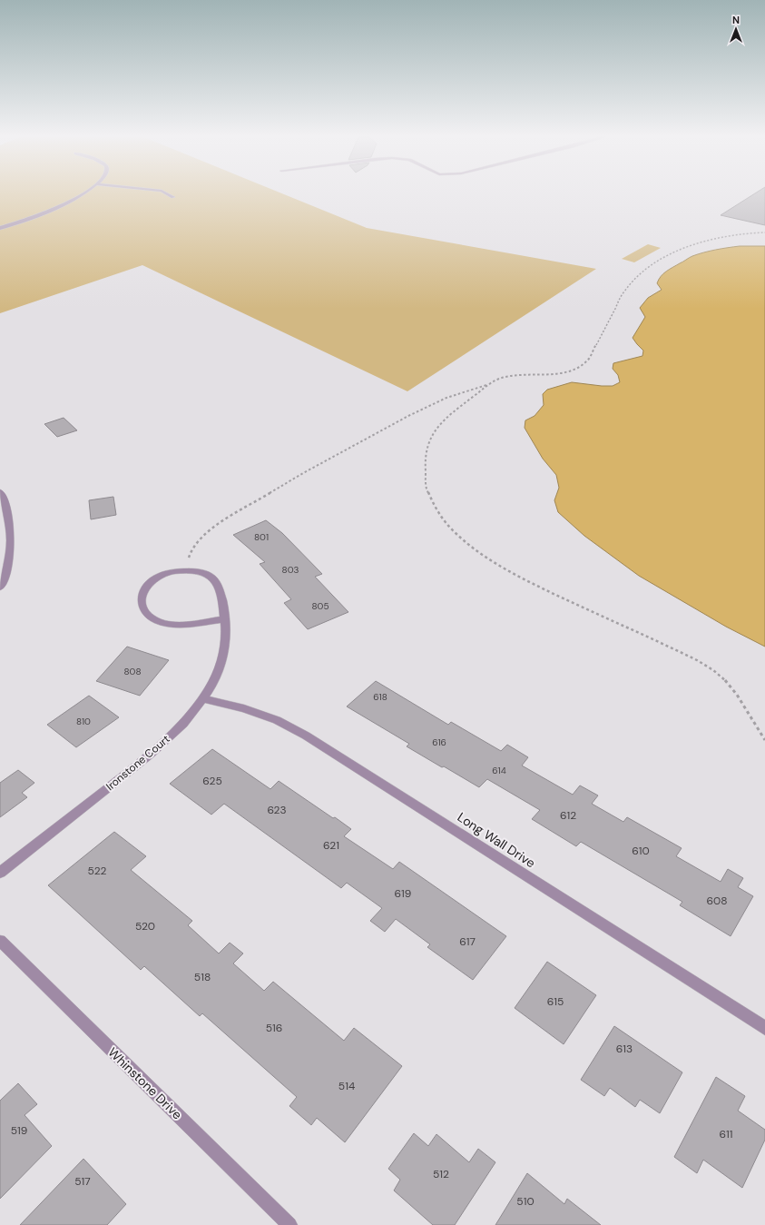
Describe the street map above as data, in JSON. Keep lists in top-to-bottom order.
{
  "streets": {
    "street": ["Ironstone Court", "Long Wall Drive", "Whinstone Drive"]
  },
  "crossings": [
    ["Ironstone Court", "Long Wall Drive"]
  ],
  "house_numbers": [
    "801",
    "803",
    "805",
    "808",
    "618",
    "810",
    "616",
    "614",
    "625",
    "623",
    "612",
    "621",
    "610",
    "522",
    "619",
    "608",
    "520",
    "617",
    "518",
    "615",
    "516",
    "613",
    "514",
    "519",
    "611",
    "512",
    "517",
    "510"
  ],
  "north": "top"
}
